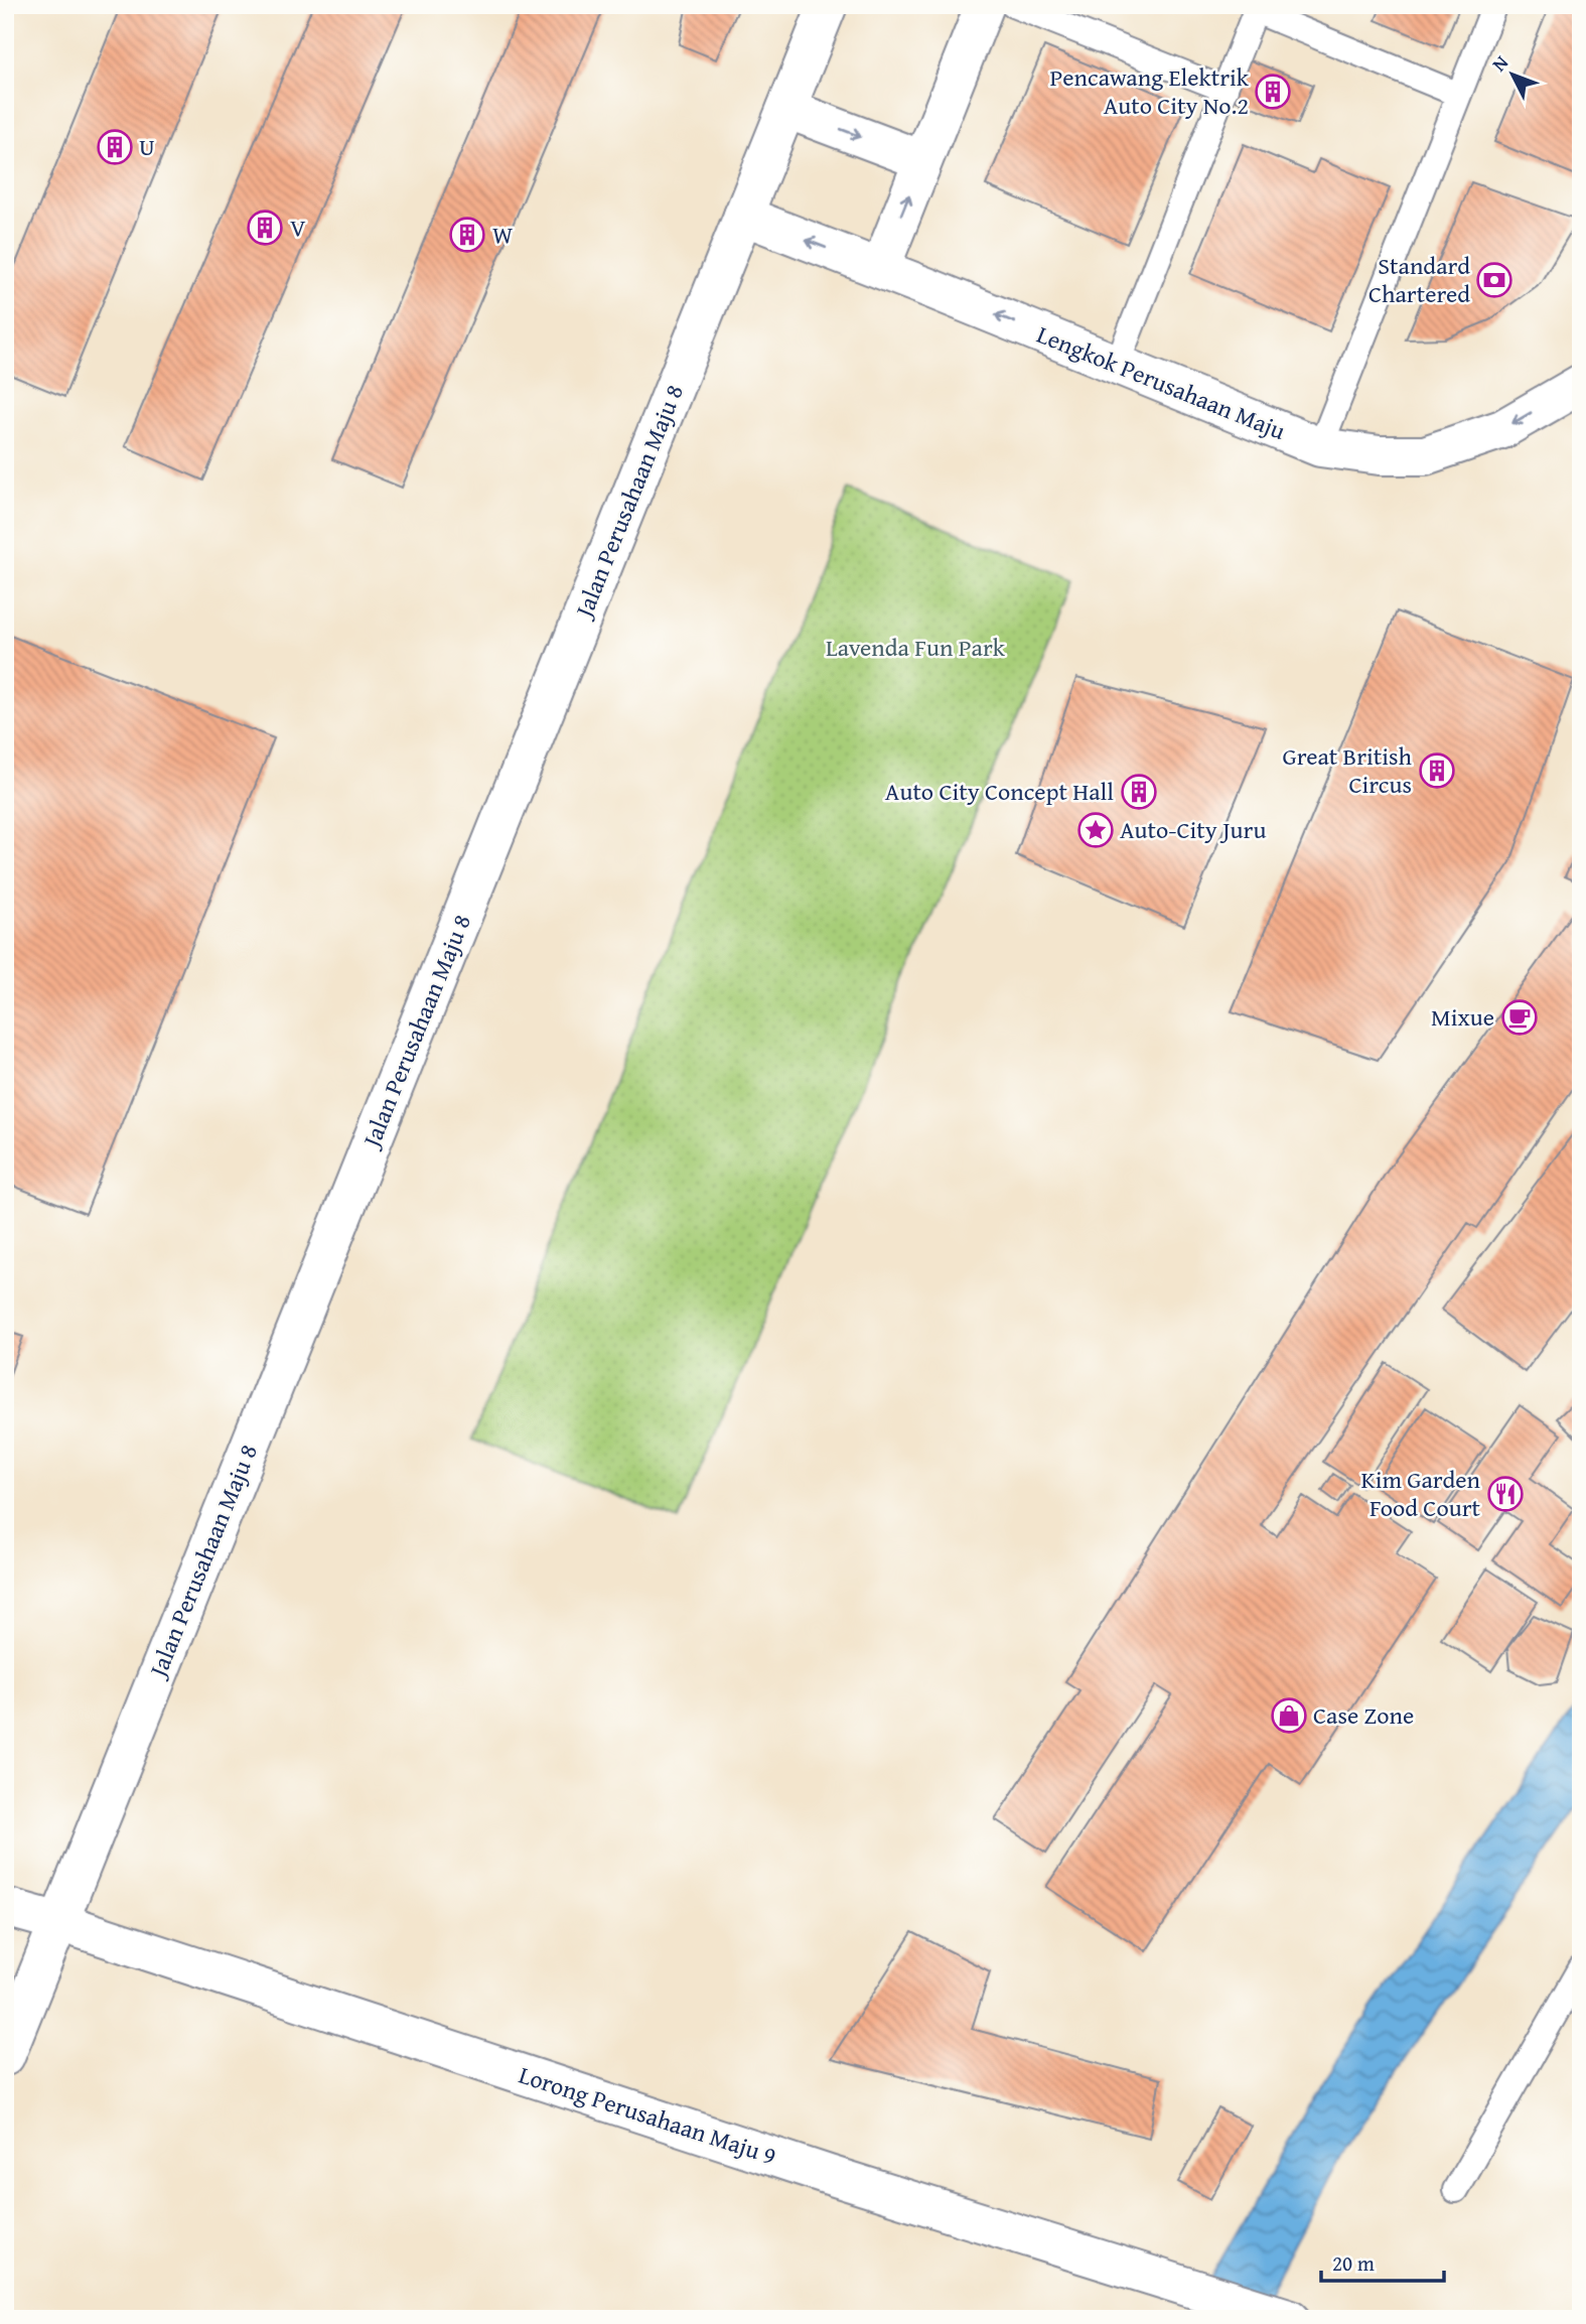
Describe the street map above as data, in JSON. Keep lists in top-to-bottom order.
{
  "streets": {
    "street": ["Lengkok Perusahaan Maju", "Jalan Perusahaan Maju 8", "Lorong Perusahaan Maju 9"]
  },
  "crossings": [
    ["Lengkok Perusahaan Maju", "Jalan Perusahaan Maju 8"],
    ["Jalan Perusahaan Maju 8", "Lorong Perusahaan Maju 9"]
  ],
  "one_way": ["Lengkok Perusahaan Maju"],
  "parks": ["Lavenda Fun Park"],
  "places": {
    "building": [
      "Pencawang Elektrik Auto City No.2",
      "U",
      "V",
      "W",
      "Great British Circus",
      "Auto City Concept Hall"
    ],
    "bank": ["Standard Chartered"],
    "place": ["Auto-City Juru"],
    "cafe": ["Mixue"],
    "restaurant": ["Kim Garden Food Court"],
    "shop": ["Case Zone"]
  },
  "scale_bar": "20 m",
  "north": "top left"
}
